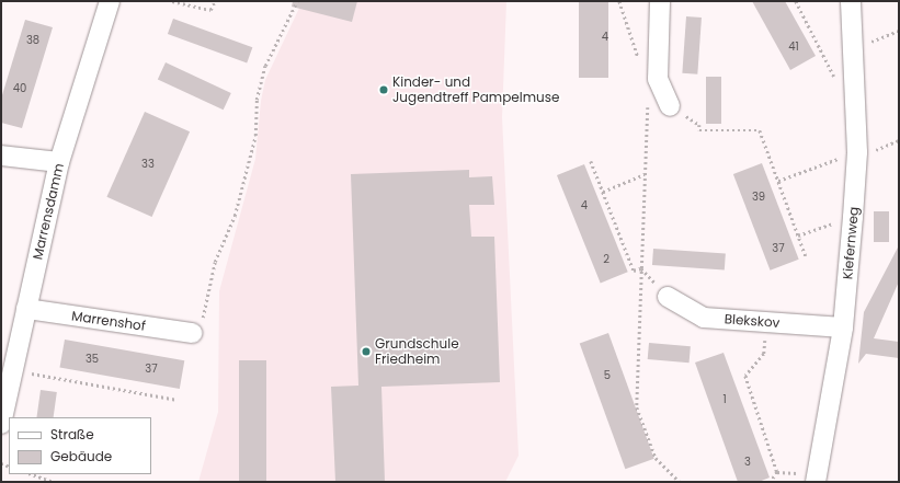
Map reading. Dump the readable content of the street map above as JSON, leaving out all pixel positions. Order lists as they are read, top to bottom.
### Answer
{
  "streets": {
    "street": [
      "Marrensdamm",
      "Kiefernweg",
      "Marrenshof",
      "Blekskov"
    ]
  },
  "crossings": [
    ["Marrensdamm", "Marrenshof"],
    ["Kiefernweg", "Blekskov"]
  ],
  "places": ["Kinder- und Jugendtreff Pampelmuse", "Grundschule Friedheim"],
  "house_numbers": [
    "4",
    "38",
    "41",
    "40",
    "33",
    "39",
    "4",
    "37",
    "2",
    "35",
    "37",
    "5",
    "1",
    "3"
  ],
  "legend": ["Straße", "Gebäude"]
}
